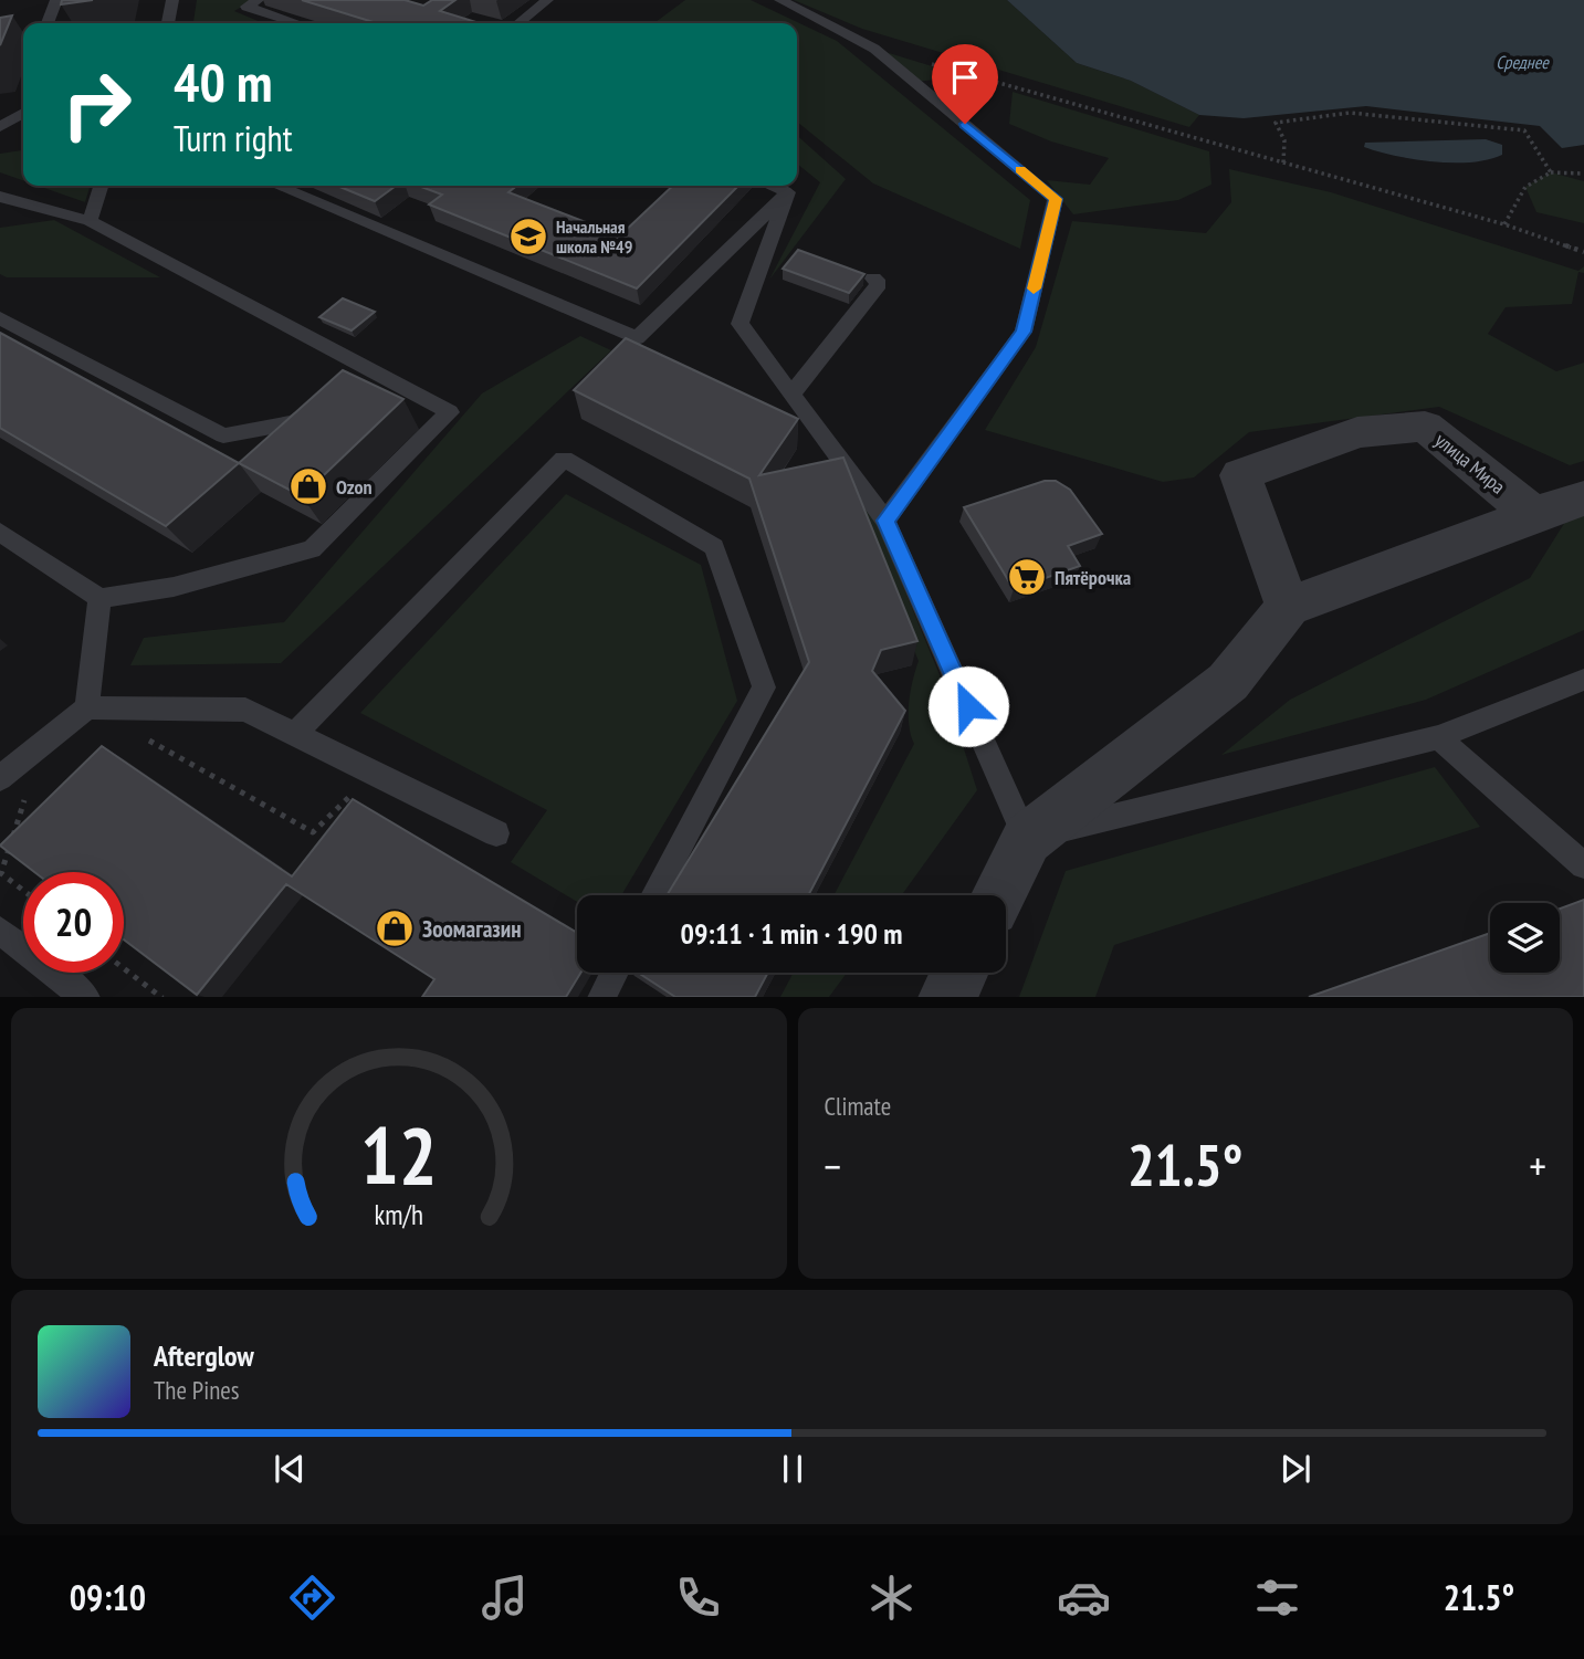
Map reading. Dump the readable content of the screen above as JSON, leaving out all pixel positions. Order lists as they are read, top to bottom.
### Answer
{
  "streets": {
    "street": ["улица Мира"]
  },
  "water": ["Среднее"],
  "places": {
    "school or university": ["Начальная школа №49"],
    "shop": ["Ozon", "Зоомагазин"],
    "supermarket": ["Пятёрочка"]
  },
  "page": {
    "turn": ["40 m", "Turn right"],
    "limit": "20",
    "trip": "09:11 · 1 min · 190 m",
    "tile": "Climate",
    "heat": ["−", "21.5°", "+"],
    "song": ["Afterglow", "The Pines"],
    "tabs": ["09:10", "21.5°"],
    "gauge": ["12", "km/h"]
  }
}
